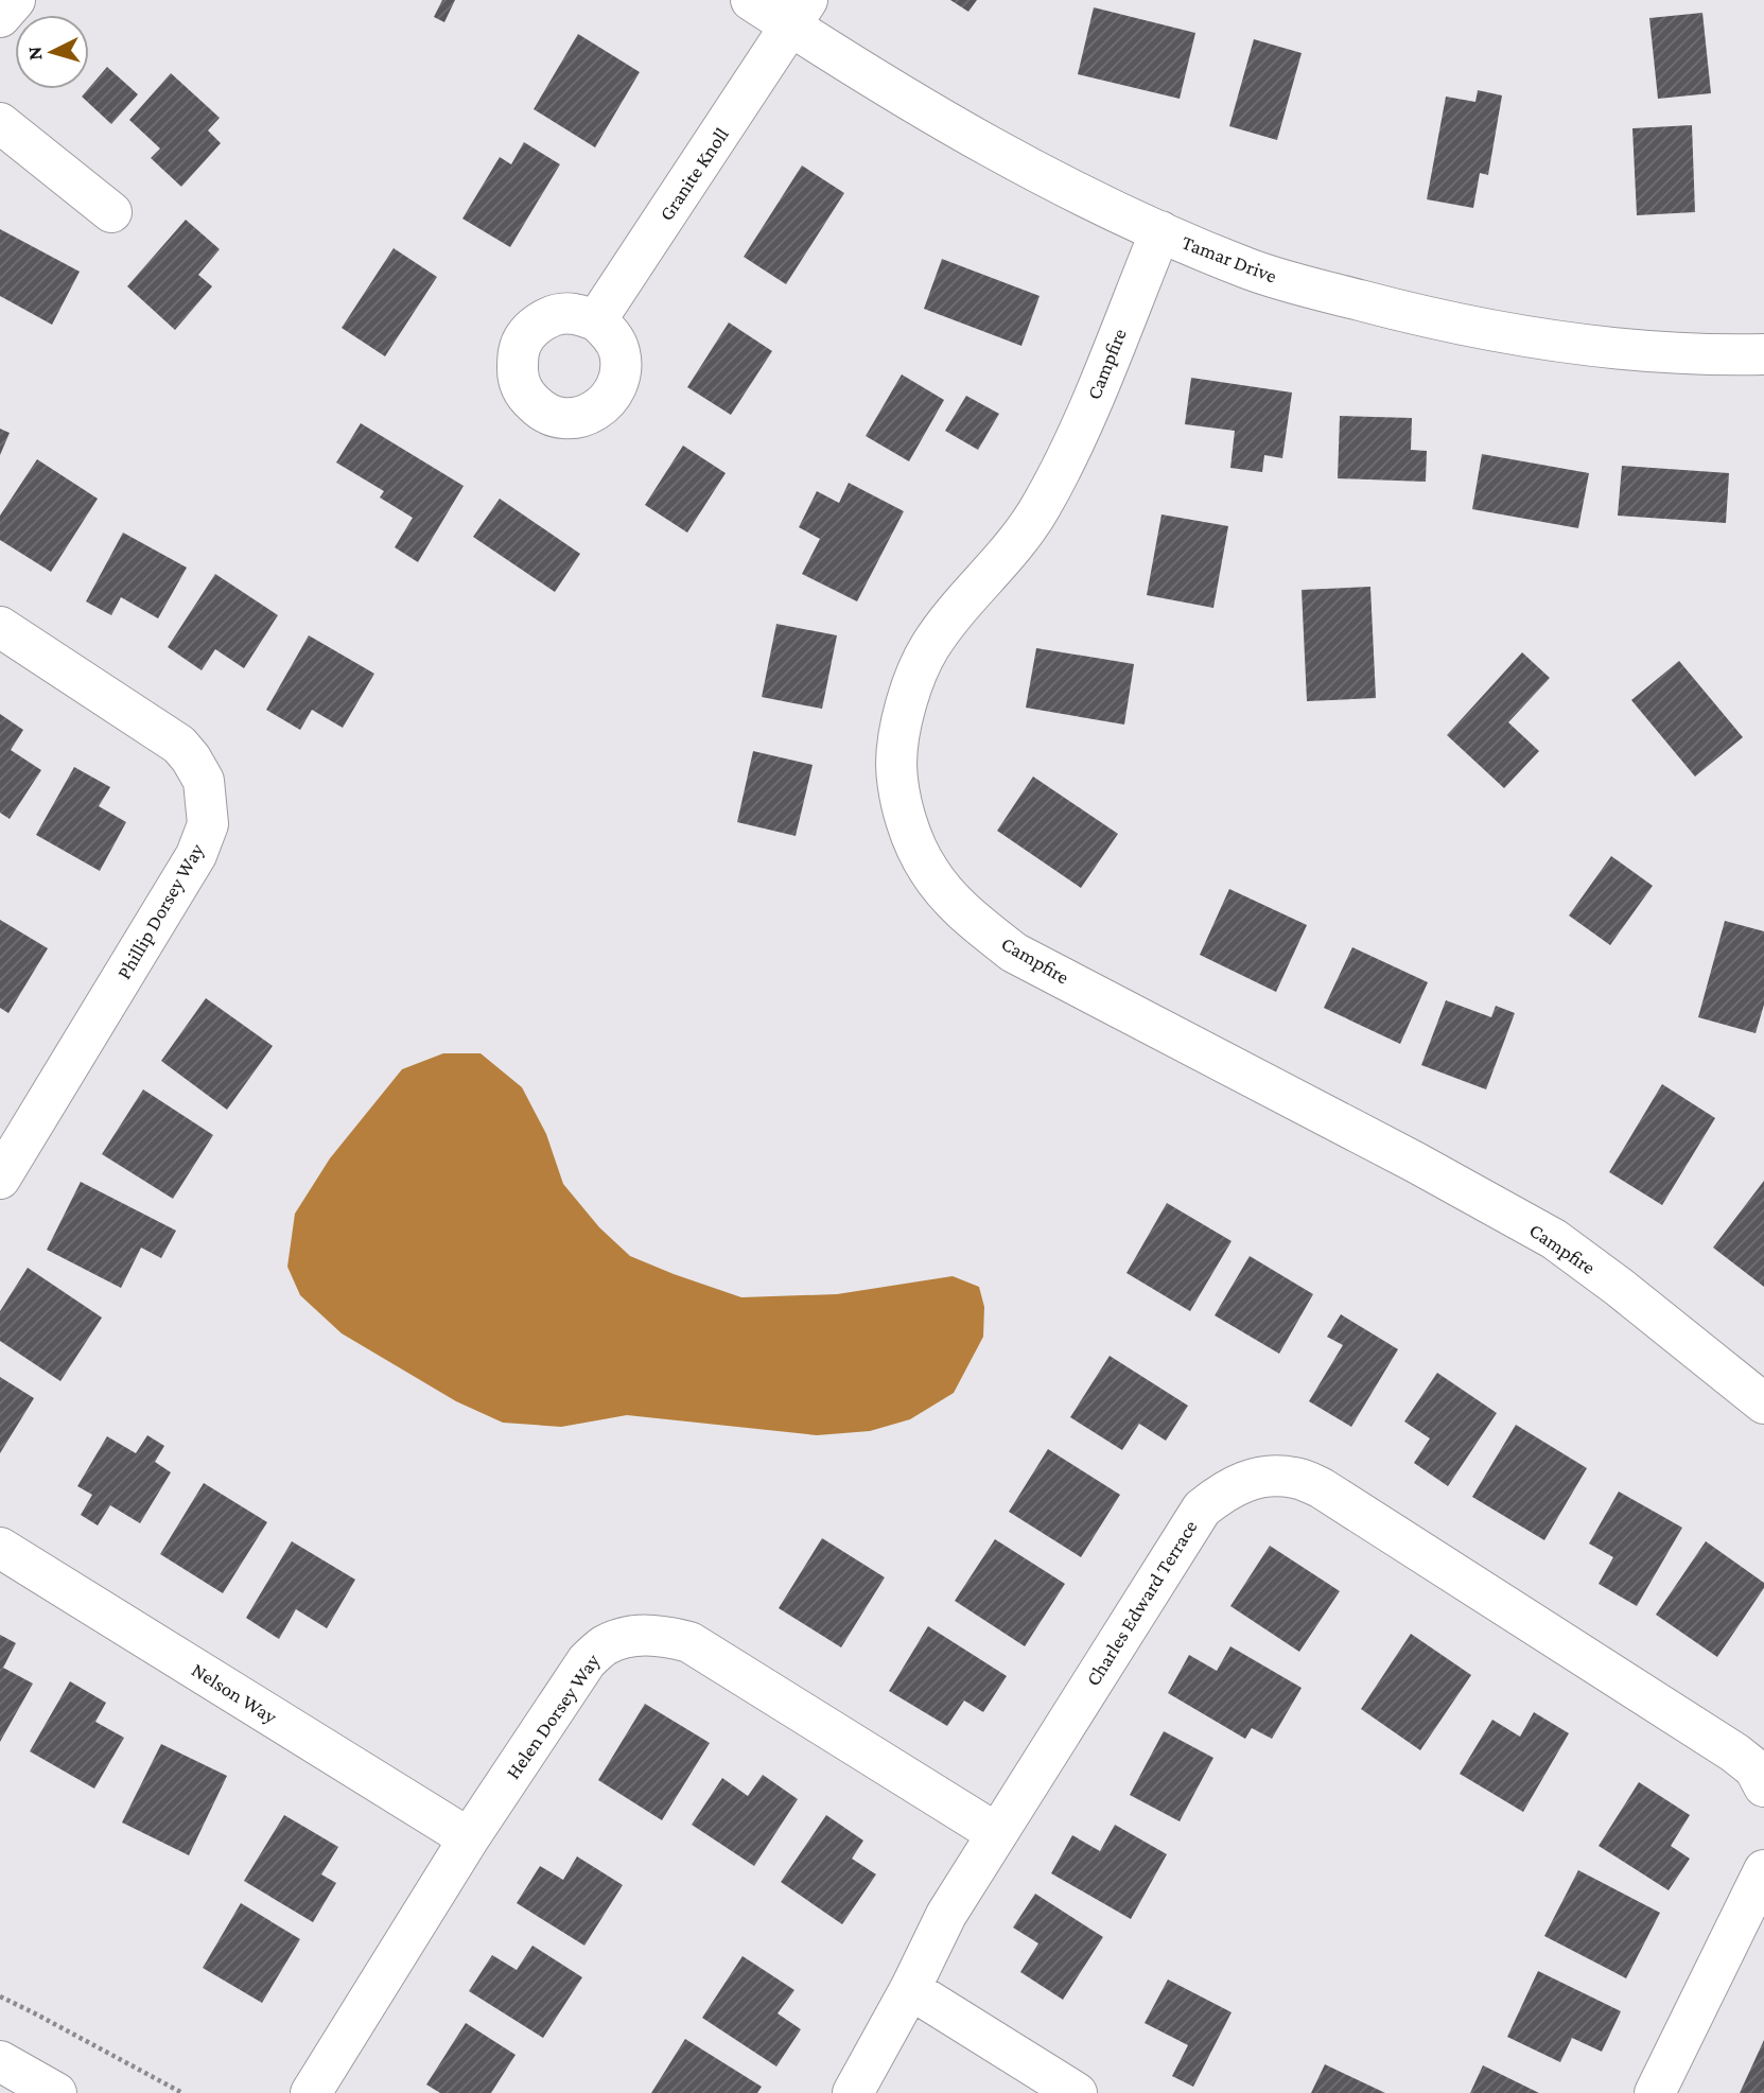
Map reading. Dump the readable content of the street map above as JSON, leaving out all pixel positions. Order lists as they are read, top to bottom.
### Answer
{
  "streets": {
    "street": [
      "Granite Knoll",
      "Tamar Drive",
      "Campfire",
      "Phillip Dorsey Way",
      "Charles Edward Terrace",
      "Nelson Way",
      "Helen Dorsey Way"
    ]
  },
  "crossings": [
    ["Granite Knoll", "Tamar Drive"],
    ["Tamar Drive", "Campfire"],
    ["Charles Edward Terrace", "Helen Dorsey Way"],
    ["Nelson Way", "Helen Dorsey Way"]
  ],
  "north": "left"
}
